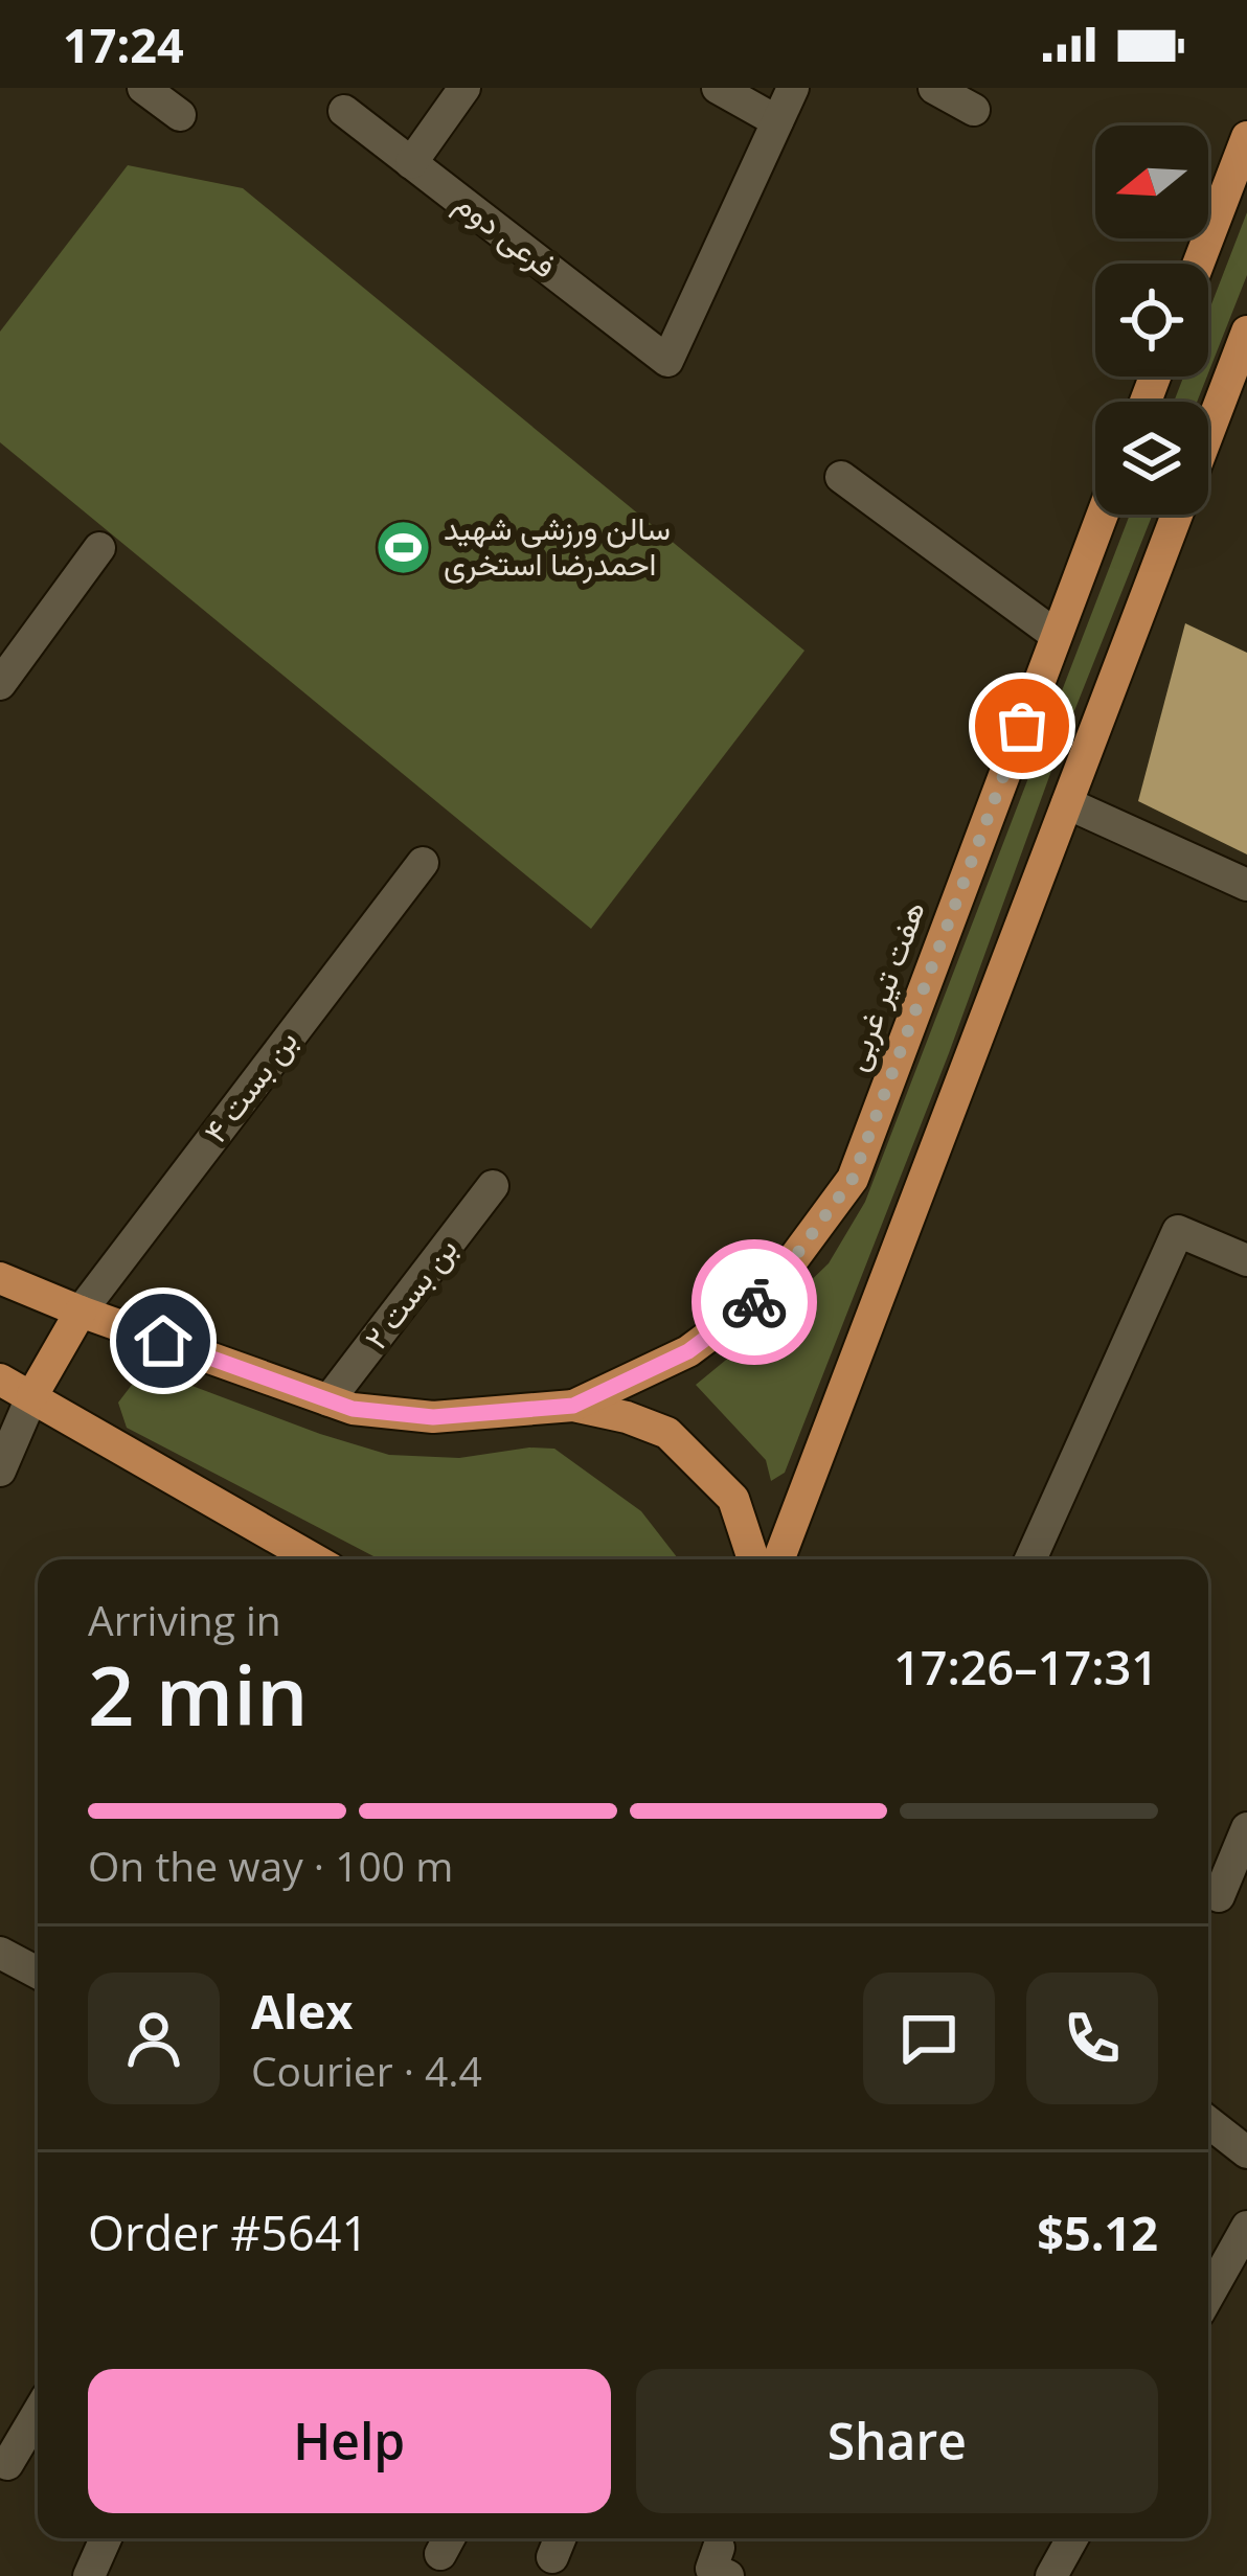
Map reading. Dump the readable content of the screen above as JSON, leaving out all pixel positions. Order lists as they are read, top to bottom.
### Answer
{
  "streets": {
    "main road": ["هفت تیر غربی"],
    "street": ["فرعی دوم", "بن بست ۴", "بن بست ۲"]
  },
  "places": {
    "sports": ["سالن ورزشی شهید احمدرضا استخری"]
  },
  "north": "left",
  "page": {
    "status": "17:24",
    "heading": ["2 min", "Arriving in", "17:26–17:31"],
    "panel": [
      "Alex",
      "Courier · 4.4",
      "Order #5641",
      "$5.12"
    ],
    "bar": "On the way · 100 m",
    "buttons": ["Help", "Share"]
  }
}
